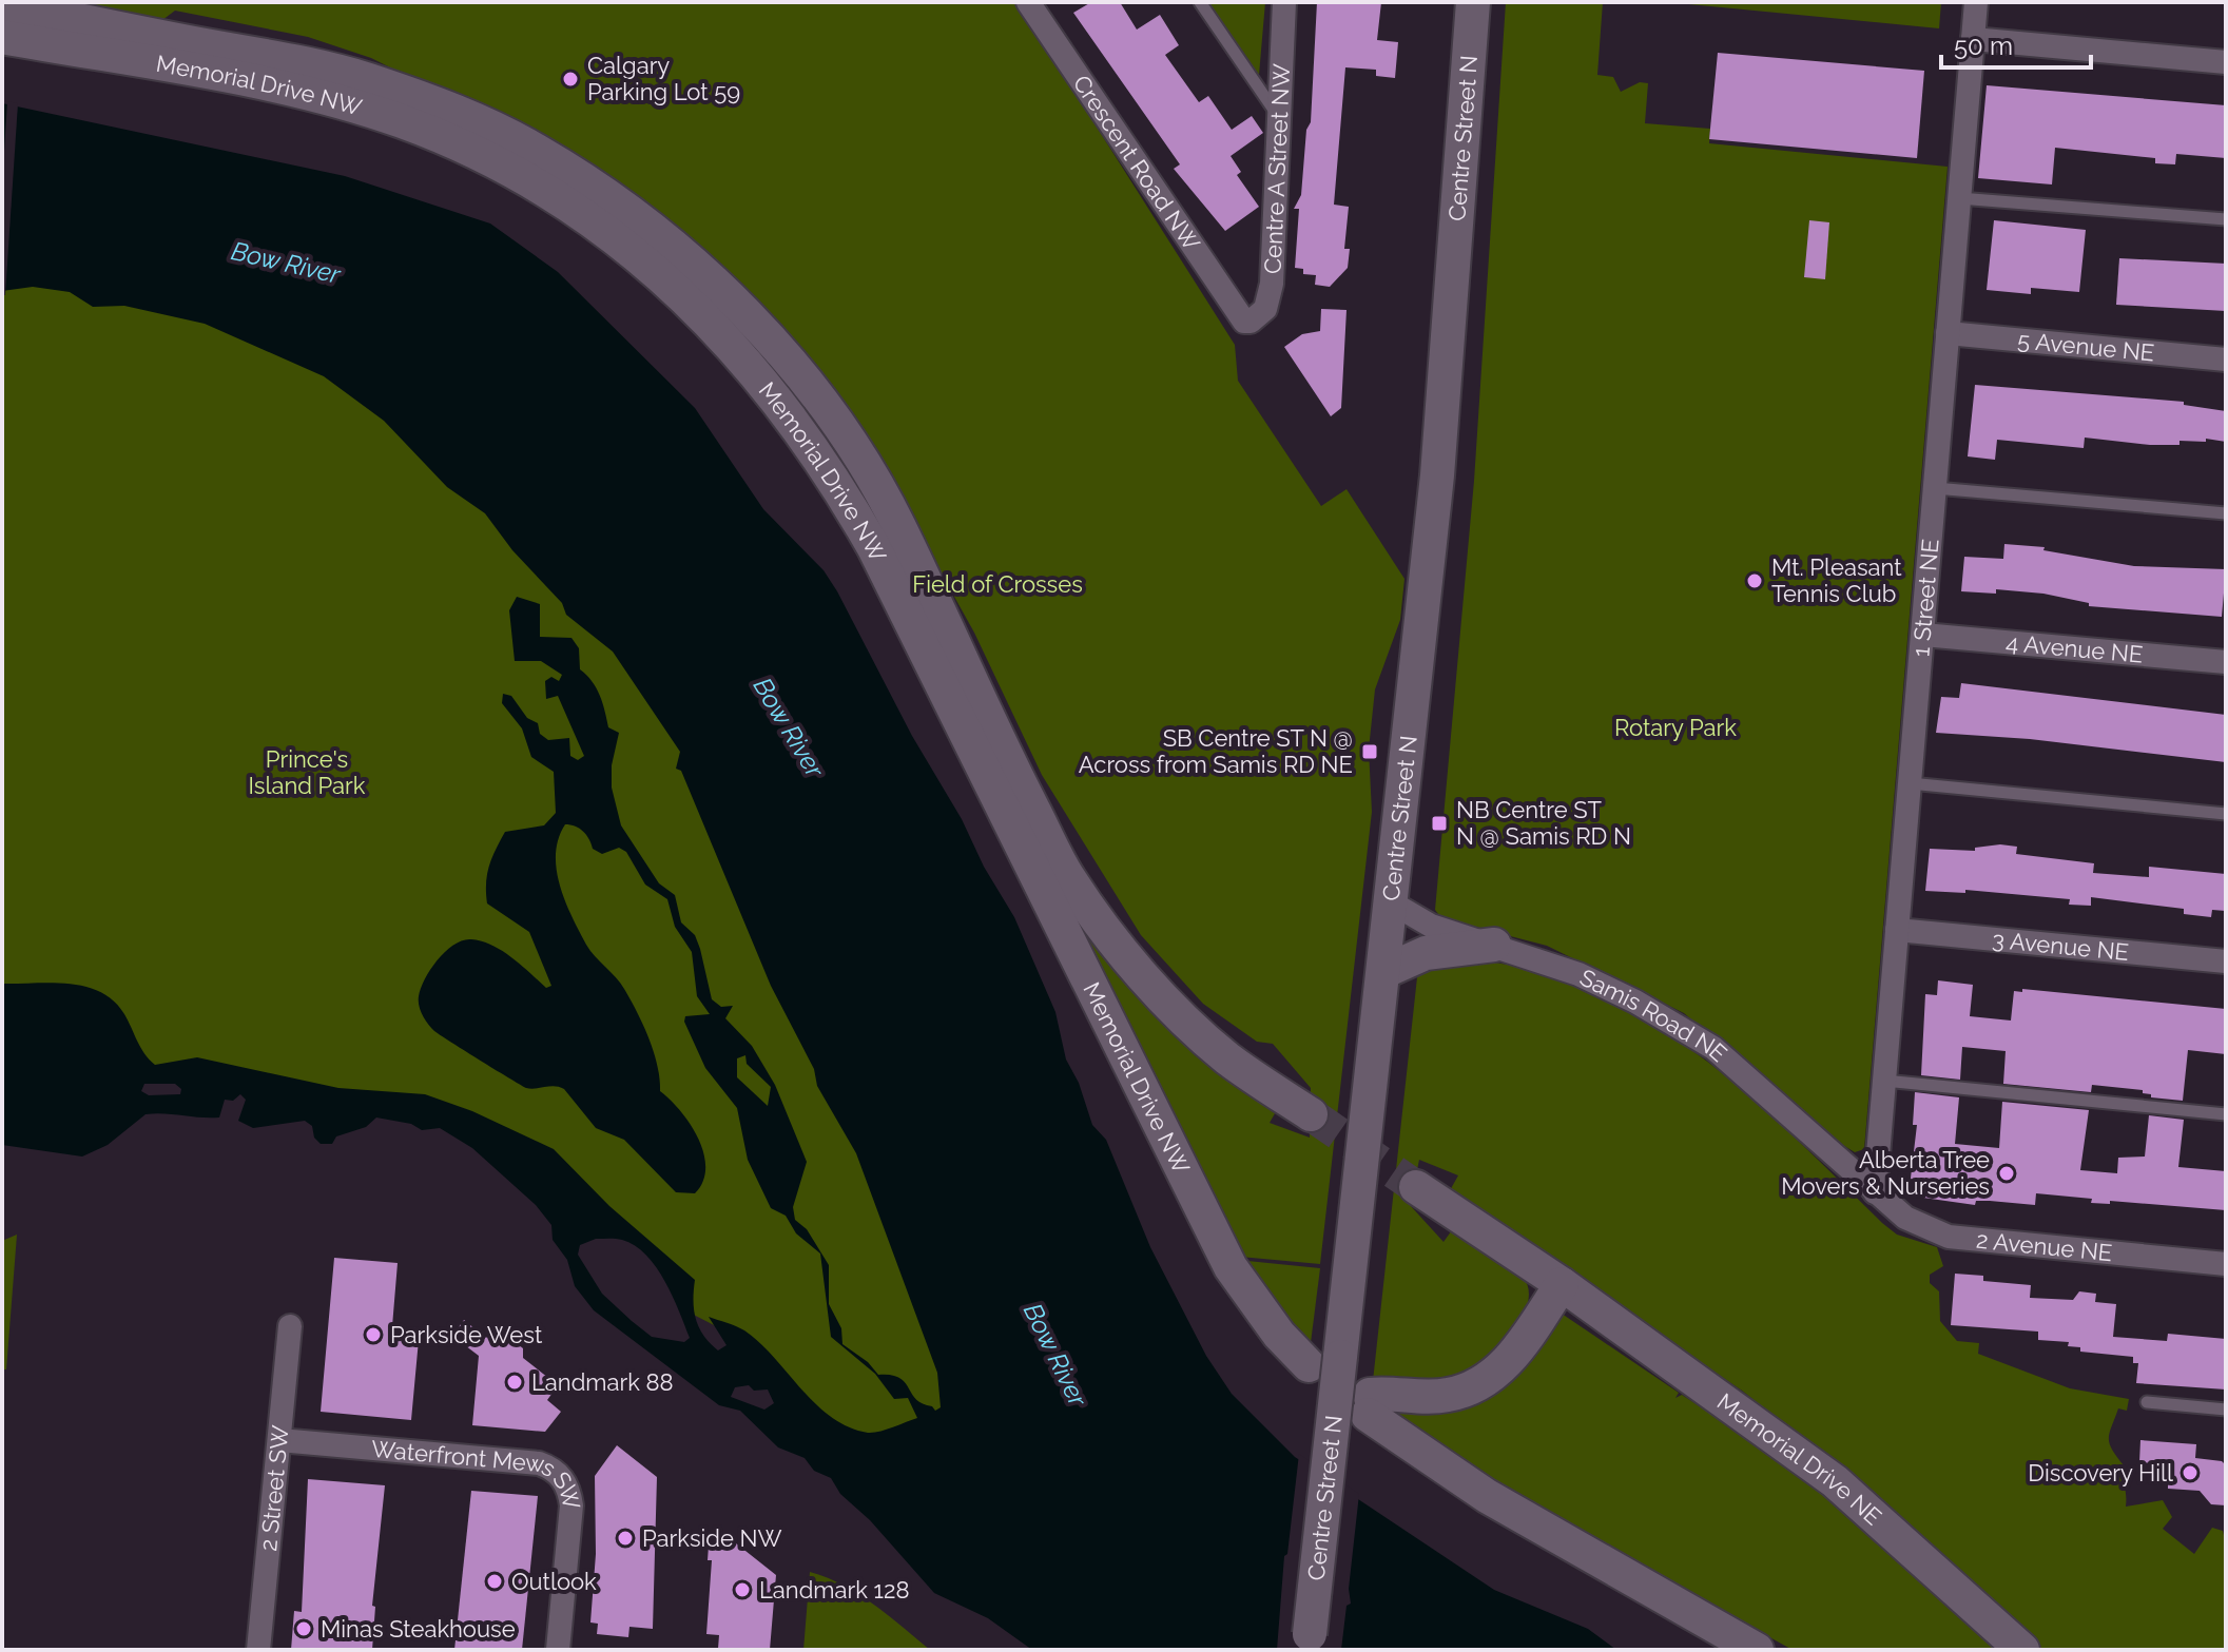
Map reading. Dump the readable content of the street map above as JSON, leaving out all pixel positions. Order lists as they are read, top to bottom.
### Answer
{
  "streets": {
    "main road": ["Memorial Drive NW", "Centre Street N", "Memorial Drive NE"],
    "street": [
      "Crescent Road NW",
      "Centre A Street NW",
      "5 Avenue NE",
      "1 Street NE",
      "4 Avenue NE",
      "3 Avenue NE",
      "Samis Road NE",
      "2 Avenue NE",
      "Waterfront Mews SW",
      "2 Street SW"
    ]
  },
  "crossings": [
    ["Memorial Drive NW", "Centre Street N"],
    ["Centre Street N", "Samis Road NE"],
    ["Crescent Road NW", "Centre A Street NW"],
    ["5 Avenue NE", "1 Street NE"],
    ["1 Street NE", "4 Avenue NE"],
    ["1 Street NE", "3 Avenue NE"],
    ["1 Street NE", "Samis Road NE"],
    ["1 Street NE", "2 Avenue NE"],
    ["Samis Road NE", "2 Avenue NE"],
    ["Waterfront Mews SW", "2 Street SW"]
  ],
  "water": ["Bow River"],
  "parks": ["Field of Crosses", "Rotary Park", "Prince's Island Park"],
  "places": {
    "other": [
      "Calgary Parking Lot 59",
      "Mt. Pleasant Tennis Club",
      "Alberta Tree Movers & Nurseries",
      "Parkside West",
      "Landmark 88",
      "Discovery Hill",
      "Parkside NW",
      "Outlook",
      "Landmark 128",
      "Minas Steakhouse"
    ],
    "transit": ["SB Centre ST N @ Across from Samis RD NE", "NB Centre ST N @ Samis RD N"]
  },
  "scale_bar": "50 m"
}
